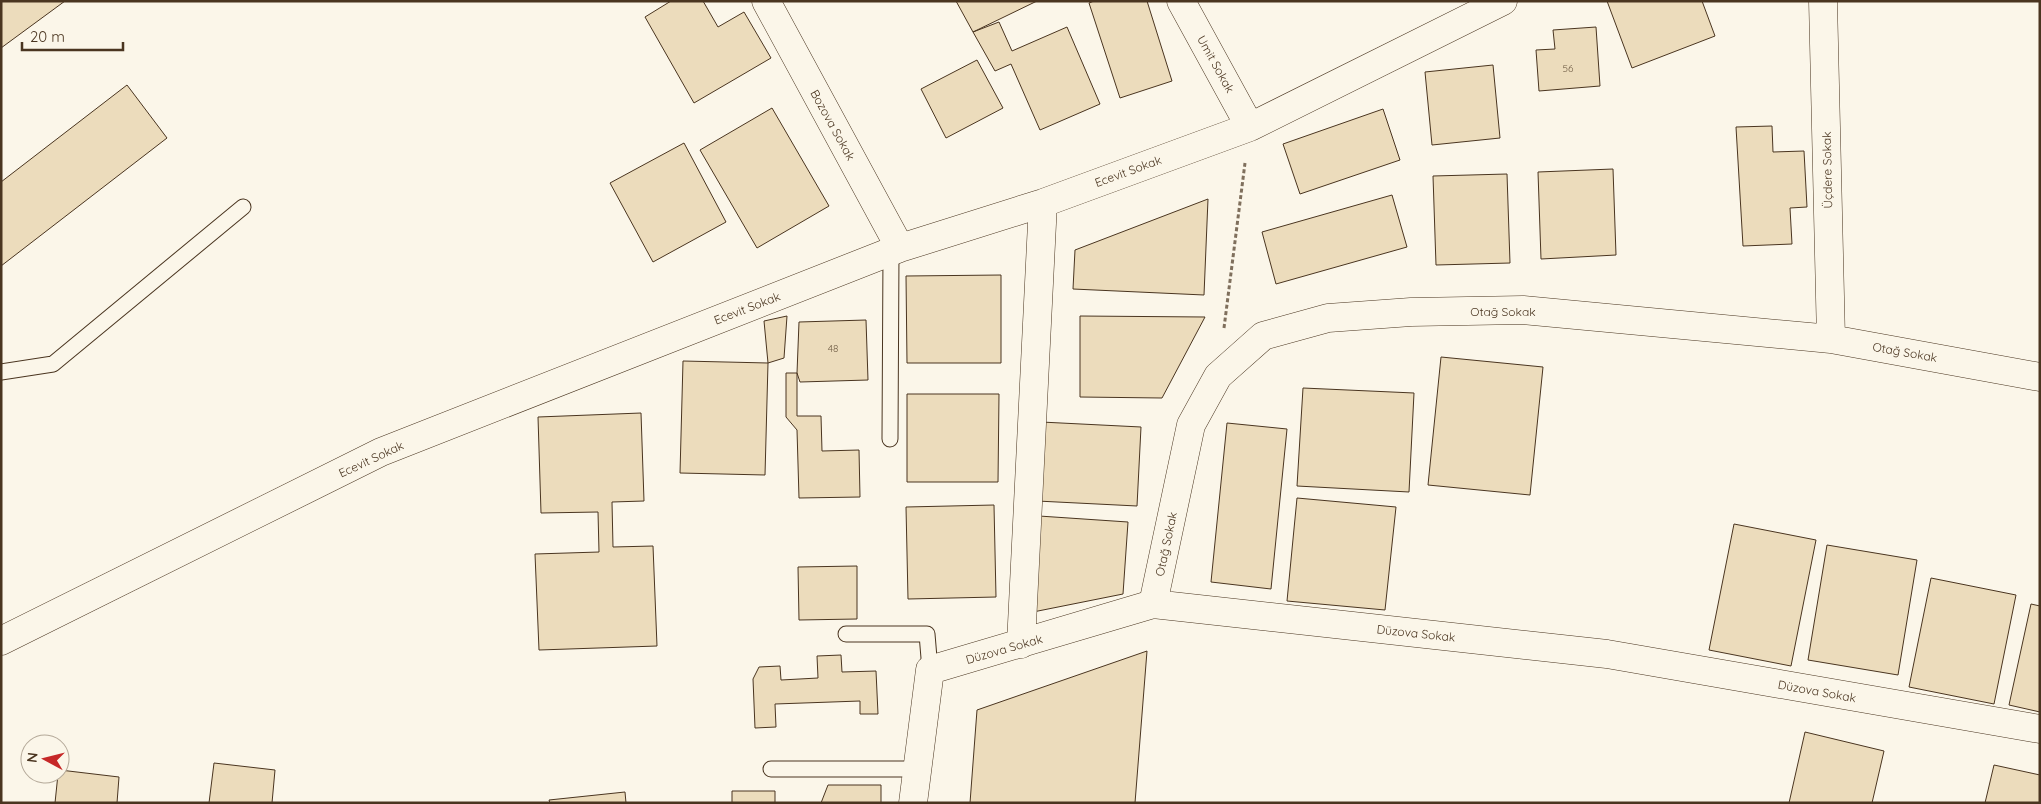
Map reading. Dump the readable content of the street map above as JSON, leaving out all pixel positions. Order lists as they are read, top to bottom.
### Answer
{
  "streets": {
    "street": [
      "Umit Sokak",
      "Bozova Sokak",
      "Üçdere Sokak",
      "Ecevit Sokak",
      "Otağ Sokak",
      "Düzova Sokak"
    ]
  },
  "crossings": [
    ["Umit Sokak", "Ecevit Sokak"],
    ["Bozova Sokak", "Ecevit Sokak"],
    ["Üçdere Sokak", "Otağ Sokak"],
    ["Otağ Sokak", "Düzova Sokak"]
  ],
  "house_numbers": ["56", "48"],
  "scale_bar": "20 m",
  "north": "left"
}
